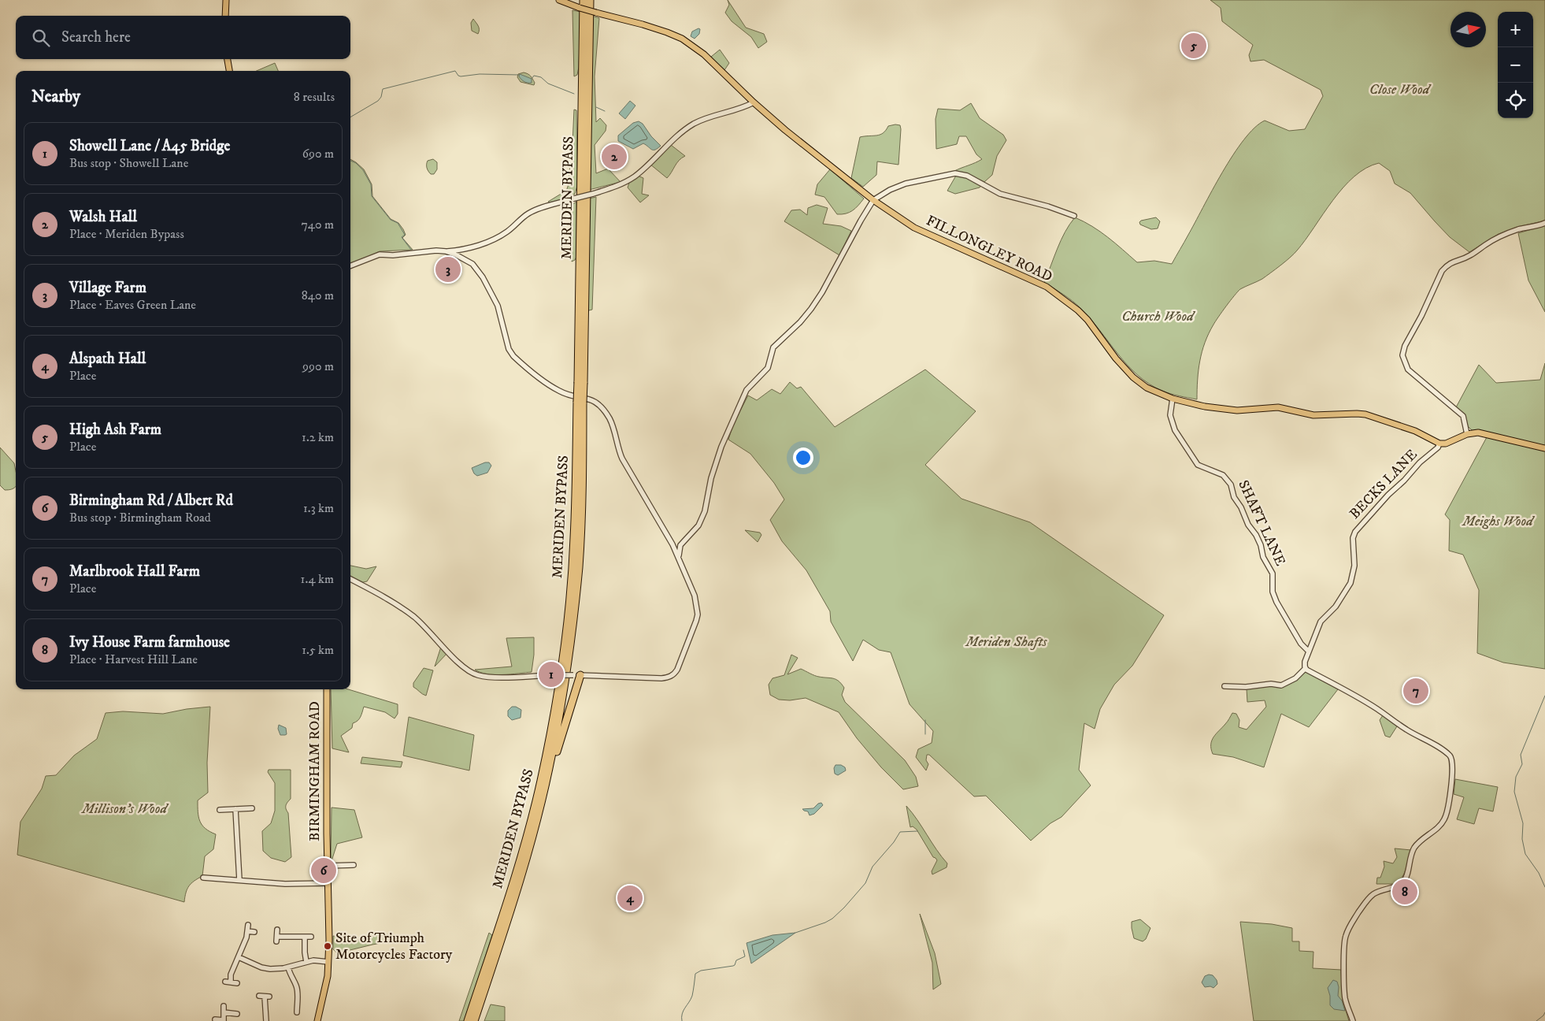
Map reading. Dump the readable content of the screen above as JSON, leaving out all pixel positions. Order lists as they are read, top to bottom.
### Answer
{
  "streets": {
    "highway": ["MERIDEN BYPASS"],
    "main road": ["FILLONGLEY ROAD", "BIRMINGHAM ROAD"],
    "street": ["BECKS LANE", "SHAFT LANE"]
  },
  "crossings": [
    ["FILLONGLEY ROAD", "BECKS LANE"],
    ["FILLONGLEY ROAD", "SHAFT LANE"],
    ["BECKS LANE", "SHAFT LANE"]
  ],
  "parks": [
    "Close Wood",
    "Church Wood",
    "Meighs Wood",
    "Meriden Shafts",
    "Millison's Wood"
  ],
  "places": ["Site of Triumph Motorcycles Factory"],
  "north": "right",
  "page": {
    "map_buttons": ["+", "−"],
    "search": "Search here",
    "pins": [
      "5",
      "2",
      "3",
      "1",
      "7",
      "6",
      "8",
      "4"
    ],
    "heading": ["Nearby", "8 results"],
    "list": [
      {
        "mark": "1",
        "name": "Showell Lane / A45 Bridge",
        "note": "Bus stop · Showell Lane",
        "value": "690 m"
      },
      {
        "mark": "2",
        "name": "Walsh Hall",
        "note": "Place · Meriden Bypass",
        "value": "740 m"
      },
      {
        "mark": "3",
        "name": "Village Farm",
        "note": "Place · Eaves Green Lane",
        "value": "840 m"
      },
      {
        "mark": "4",
        "name": "Alspath Hall",
        "note": "Place",
        "value": "990 m"
      },
      {
        "mark": "5",
        "name": "High Ash Farm",
        "note": "Place",
        "value": "1.2 km"
      },
      {
        "mark": "6",
        "name": "Birmingham Rd / Albert Rd",
        "note": "Bus stop · Birmingham Road",
        "value": "1.3 km"
      },
      {
        "mark": "7",
        "name": "Marlbrook Hall Farm",
        "note": "Place",
        "value": "1.4 km"
      },
      {
        "mark": "8",
        "name": "Ivy House Farm farmhouse",
        "note": "Place · Harvest Hill Lane",
        "value": "1.5 km"
      }
    ]
  }
}
